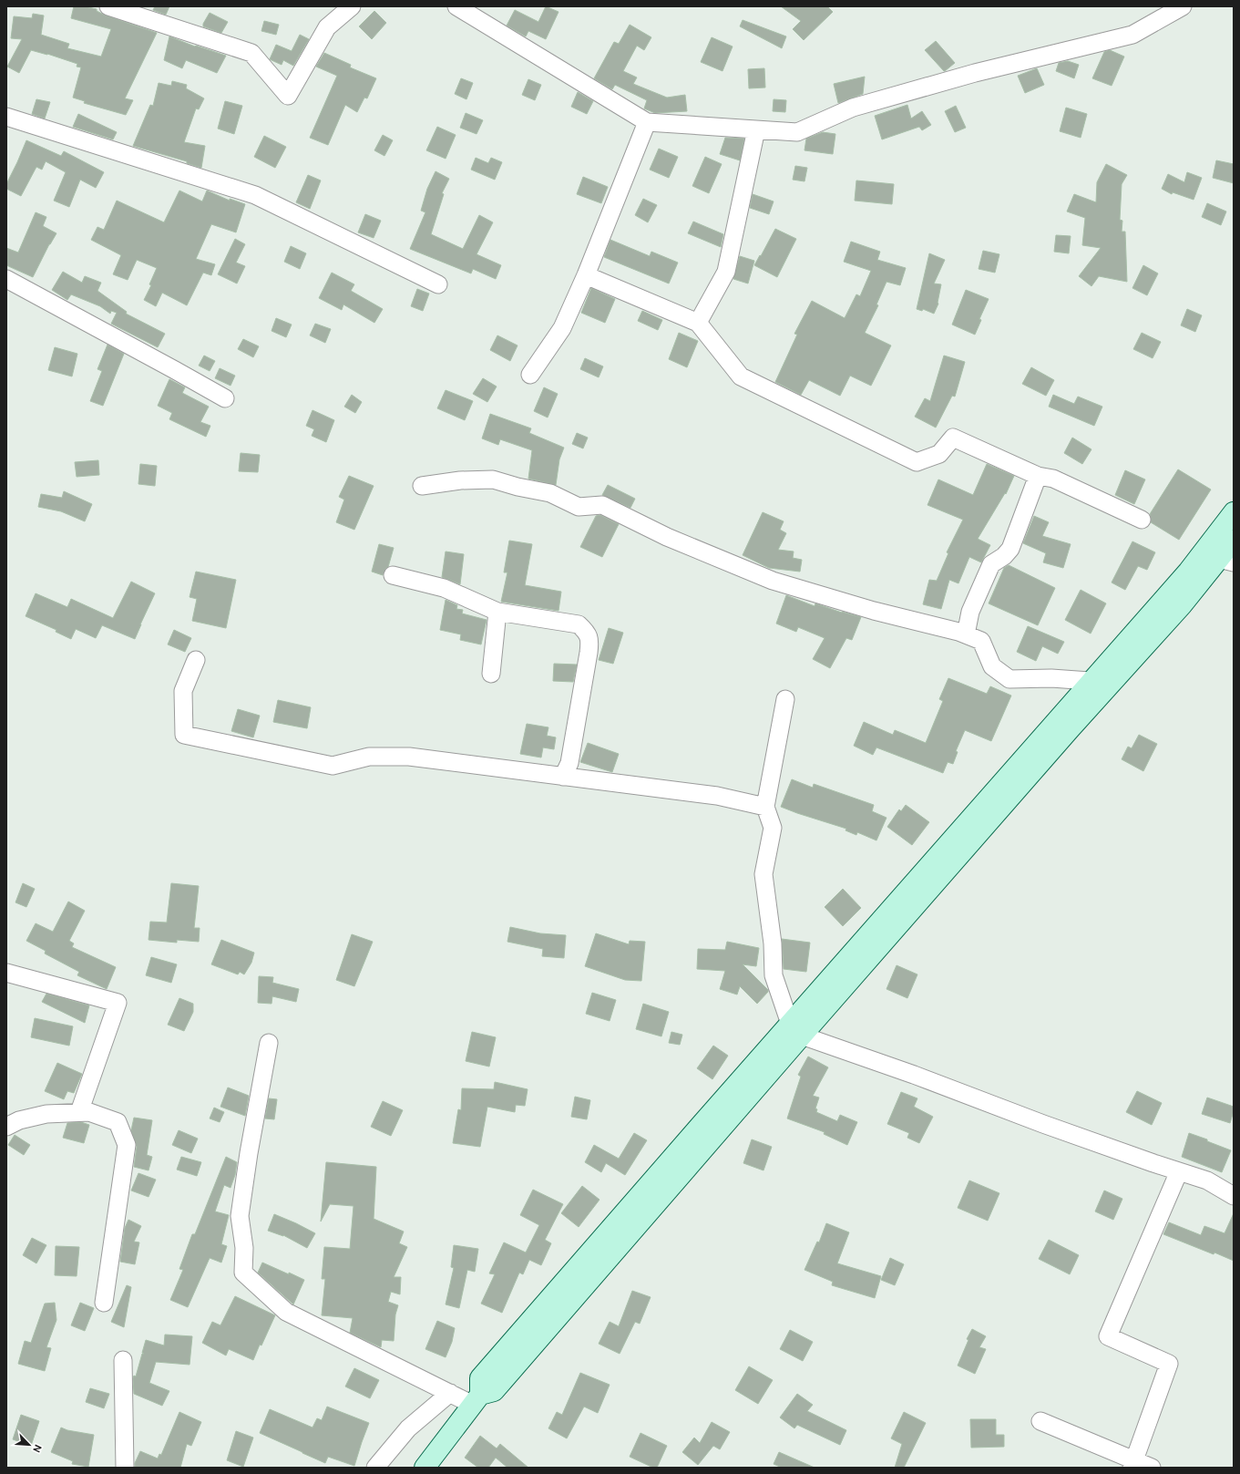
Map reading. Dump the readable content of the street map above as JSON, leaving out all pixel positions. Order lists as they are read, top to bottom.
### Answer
{
  "north": "bottom right"
}
